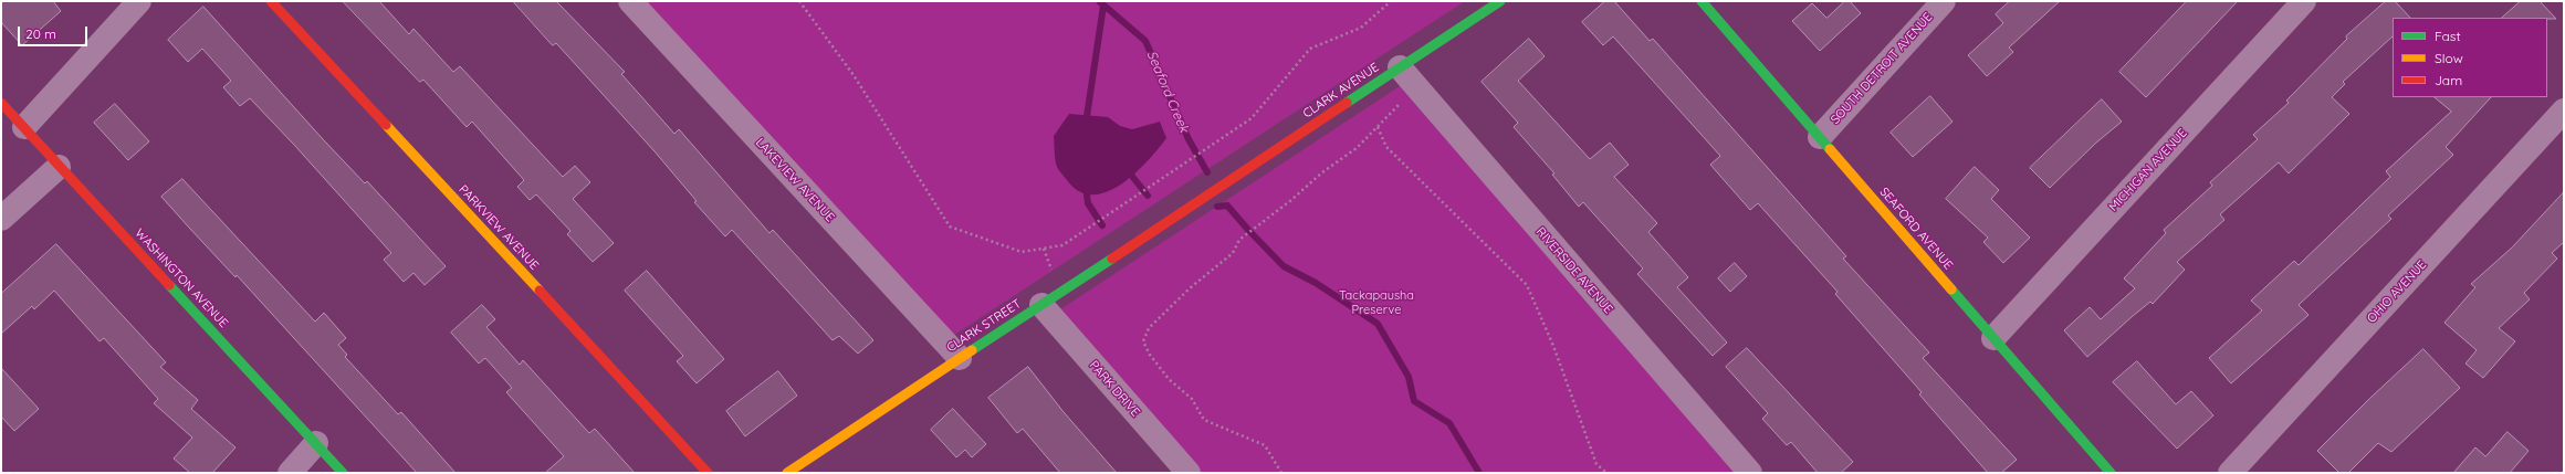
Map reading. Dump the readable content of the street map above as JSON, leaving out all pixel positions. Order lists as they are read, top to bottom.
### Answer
{
  "streets": {
    "street": [
      "SOUTH DETROIT AVENUE",
      "CLARK AVENUE",
      "MICHIGAN AVENUE",
      "LAKEVIEW AVENUE",
      "PARKVIEW AVENUE",
      "SEAFORD AVENUE",
      "RIVERSIDE AVENUE",
      "WASHINGTON AVENUE",
      "OHIO AVENUE",
      "CLARK STREET",
      "PARK DRIVE"
    ]
  },
  "crossings": [
    ["SOUTH DETROIT AVENUE", "SEAFORD AVENUE"],
    ["CLARK AVENUE", "RIVERSIDE AVENUE"],
    ["CLARK AVENUE", "CLARK STREET"],
    ["MICHIGAN AVENUE", "SEAFORD AVENUE"],
    ["LAKEVIEW AVENUE", "CLARK STREET"],
    ["CLARK STREET", "PARK DRIVE"]
  ],
  "water": ["Seaford Creek"],
  "parks": ["Tackapausha Preserve"],
  "legend": ["Fast", "Slow", "Jam"],
  "scale_bar": "20 m"
}
